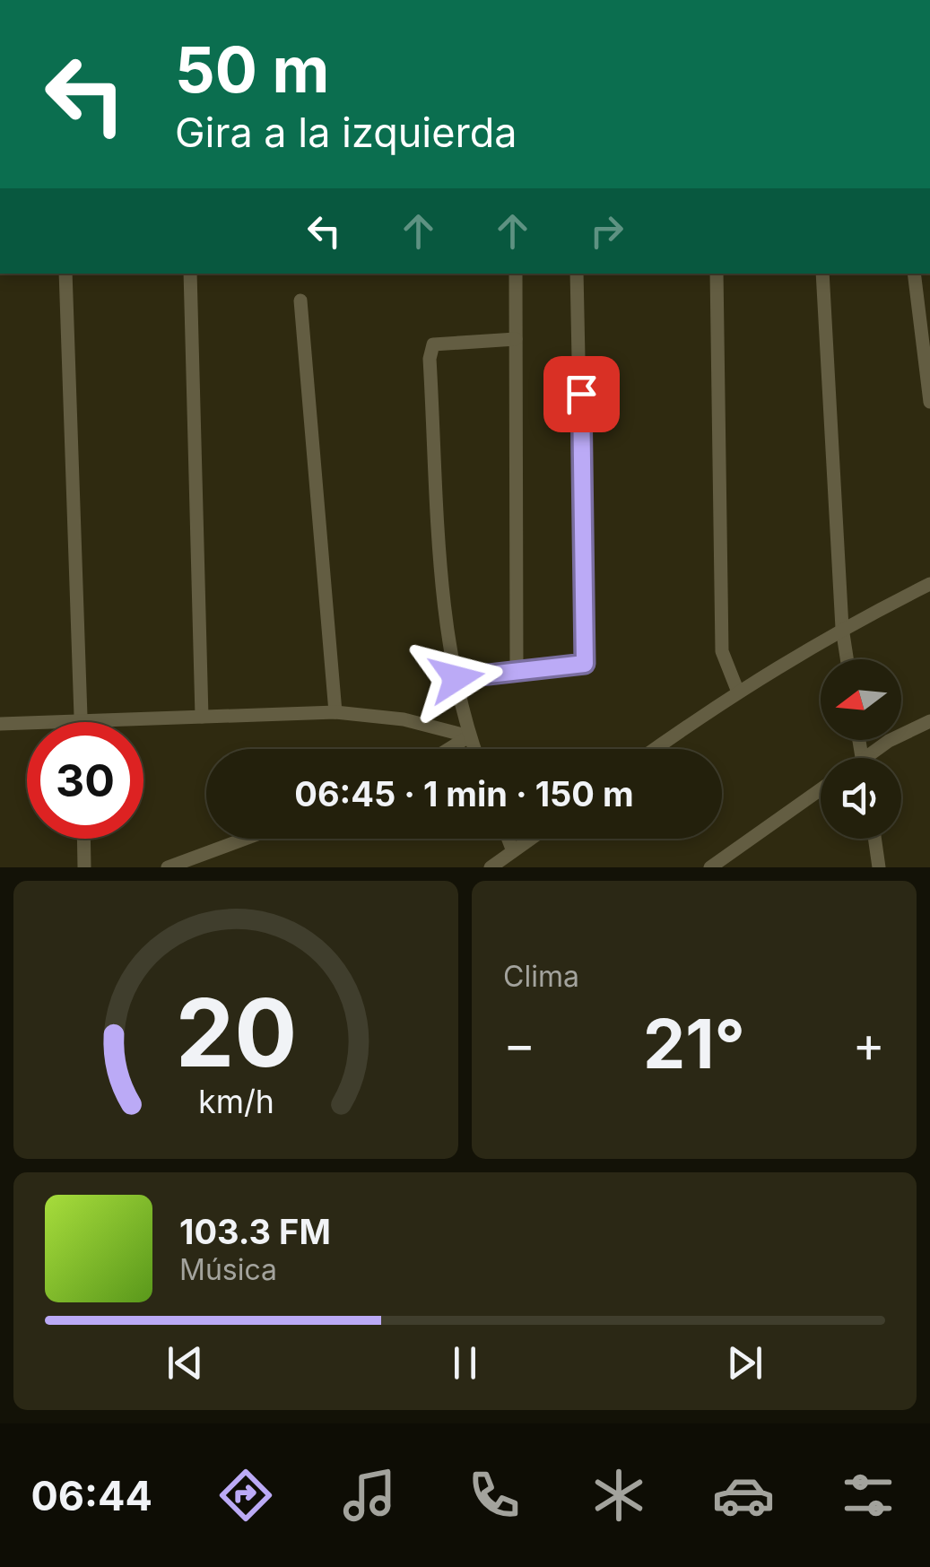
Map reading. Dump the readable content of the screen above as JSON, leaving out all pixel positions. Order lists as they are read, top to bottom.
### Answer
{
  "north": "left",
  "page": {
    "turn": ["50 m", "Gira a la izquierda"],
    "limit": "30",
    "trip": "06:45 · 1 min · 150 m",
    "tile": "Clima",
    "heat": ["−", "21°", "+"],
    "song": ["103.3 FM", "Música"],
    "tabs": "06:44",
    "gauge": ["20", "km/h"]
  }
}
